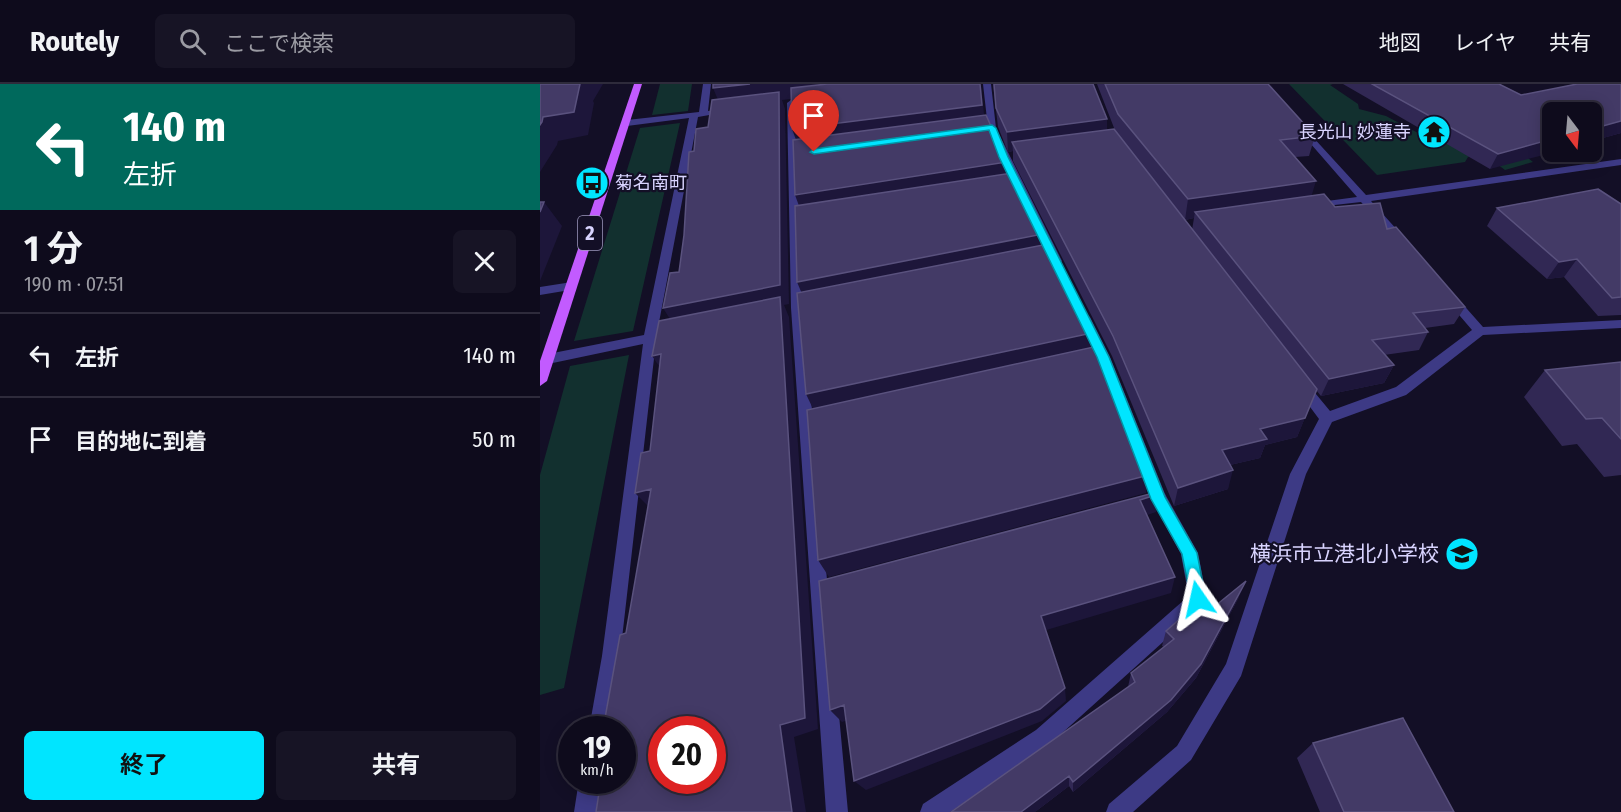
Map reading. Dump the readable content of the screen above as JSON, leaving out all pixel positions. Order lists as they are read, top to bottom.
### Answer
{
  "streets": {
    "main road": ["2"]
  },
  "places": {
    "temple": ["長光山 妙蓮寺"],
    "bus stop": ["菊名南町"],
    "school or university": ["横浜市立港北小学校"]
  },
  "north": "bottom",
  "page": {
    "header": "Routely",
    "search": "ここで検索",
    "nav": ["地図", "レイヤ", "共有"],
    "turn": ["140 m", "左折"],
    "heading": ["1 分", "190 m · 07:51"],
    "list": [
      {
        "name": "左折",
        "value": "140 m"
      },
      {
        "name": "目的地に到着",
        "value": "50 m"
      }
    ],
    "speed": "19 km/h",
    "limit": "20",
    "buttons": ["終了", "共有"]
  }
}
